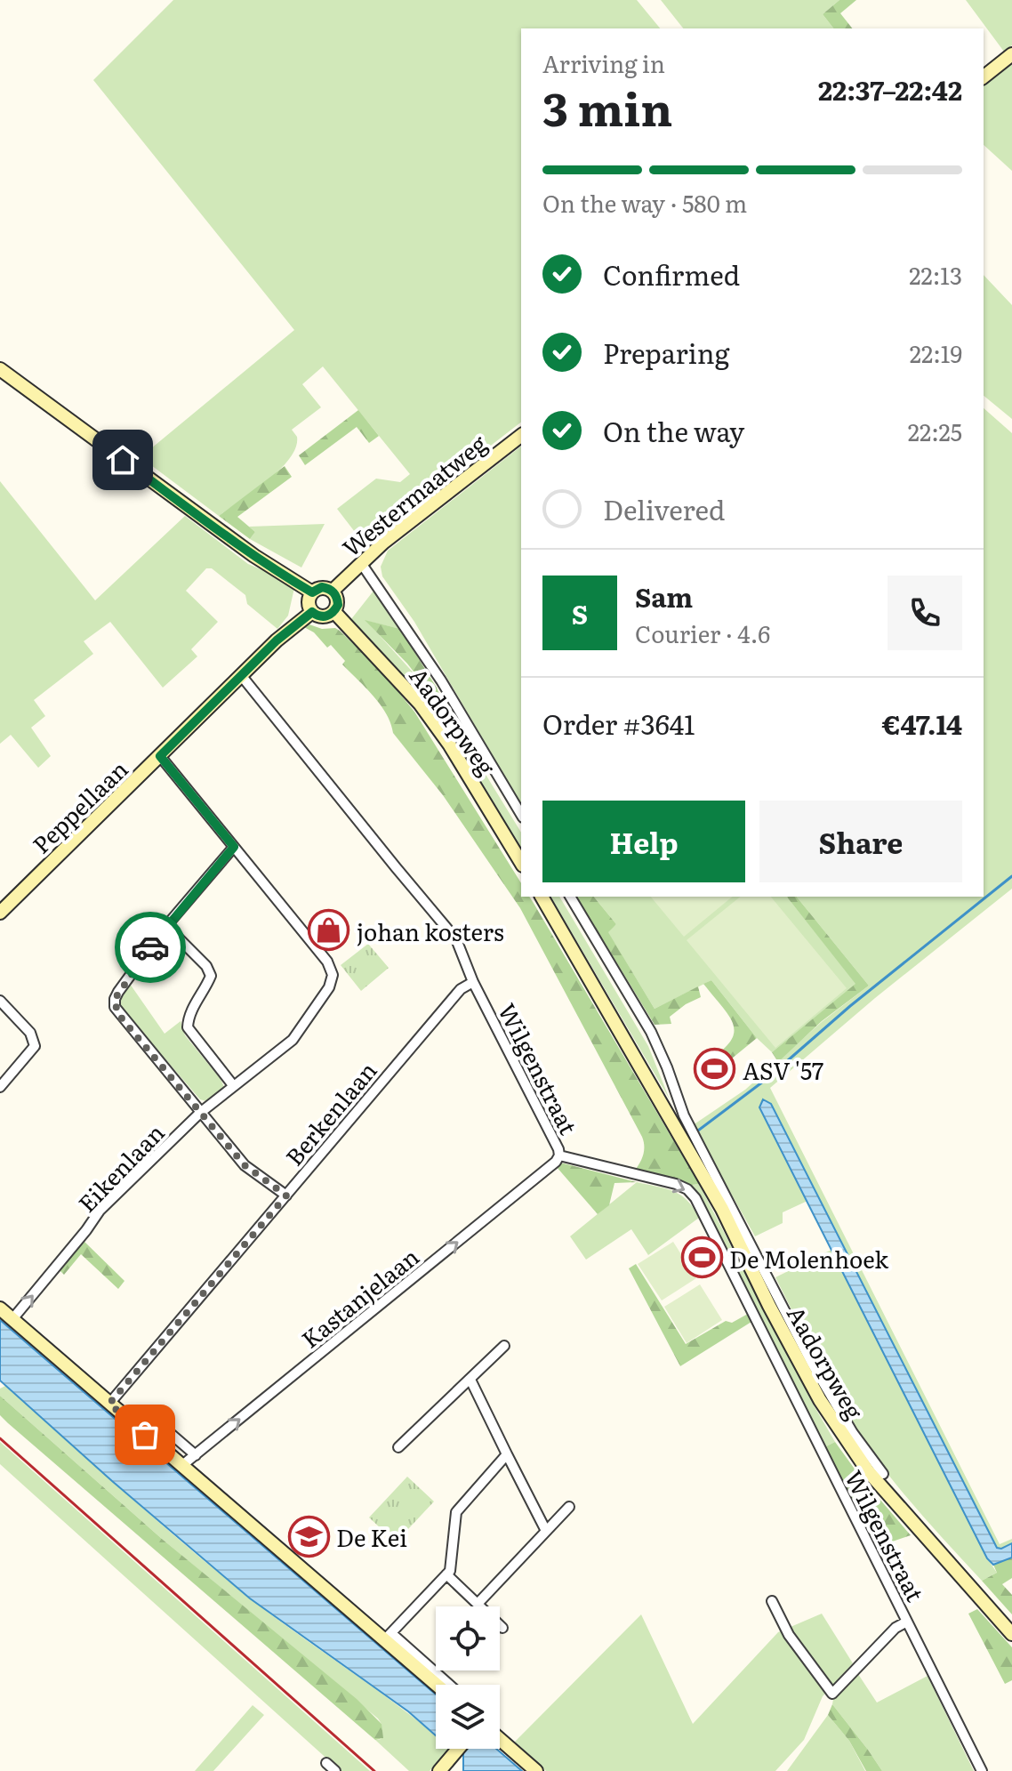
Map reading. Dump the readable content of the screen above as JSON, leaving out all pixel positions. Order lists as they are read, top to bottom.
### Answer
{
  "streets": {
    "main road": ["Westermaatweg", "Aadorpweg", "Peppellaan"],
    "street": [
      "Wilgenstraat",
      "Berkenlaan",
      "Eikenlaan",
      "Kastanjelaan"
    ]
  },
  "crossings": [
    ["Westermaatweg", "Aadorpweg"],
    ["Westermaatweg", "Peppellaan"],
    ["Aadorpweg", "Peppellaan"],
    ["Peppellaan", "Wilgenstraat"],
    ["Peppellaan", "Eikenlaan"],
    ["Wilgenstraat", "Berkenlaan"],
    ["Wilgenstraat", "Kastanjelaan"]
  ],
  "one_way": ["Eikenlaan", "Kastanjelaan"],
  "places": {
    "shop": ["johan kosters"],
    "sports": ["ASV '57", "De Molenhoek"],
    "school or university": ["De Kei"]
  },
  "page": {
    "heading": ["3 min", "Arriving in", "22:37–22:42"],
    "panel": [
      "Sam",
      "Courier · 4.6",
      "Order #3641",
      "€47.14"
    ],
    "bar": "On the way · 580 m",
    "list": [
      ["Confirmed", "22:13"],
      ["Preparing", "22:19"],
      ["On the way", "22:25"],
      "Delivered"
    ],
    "round": "S",
    "buttons": ["Help", "Share"]
  }
}
